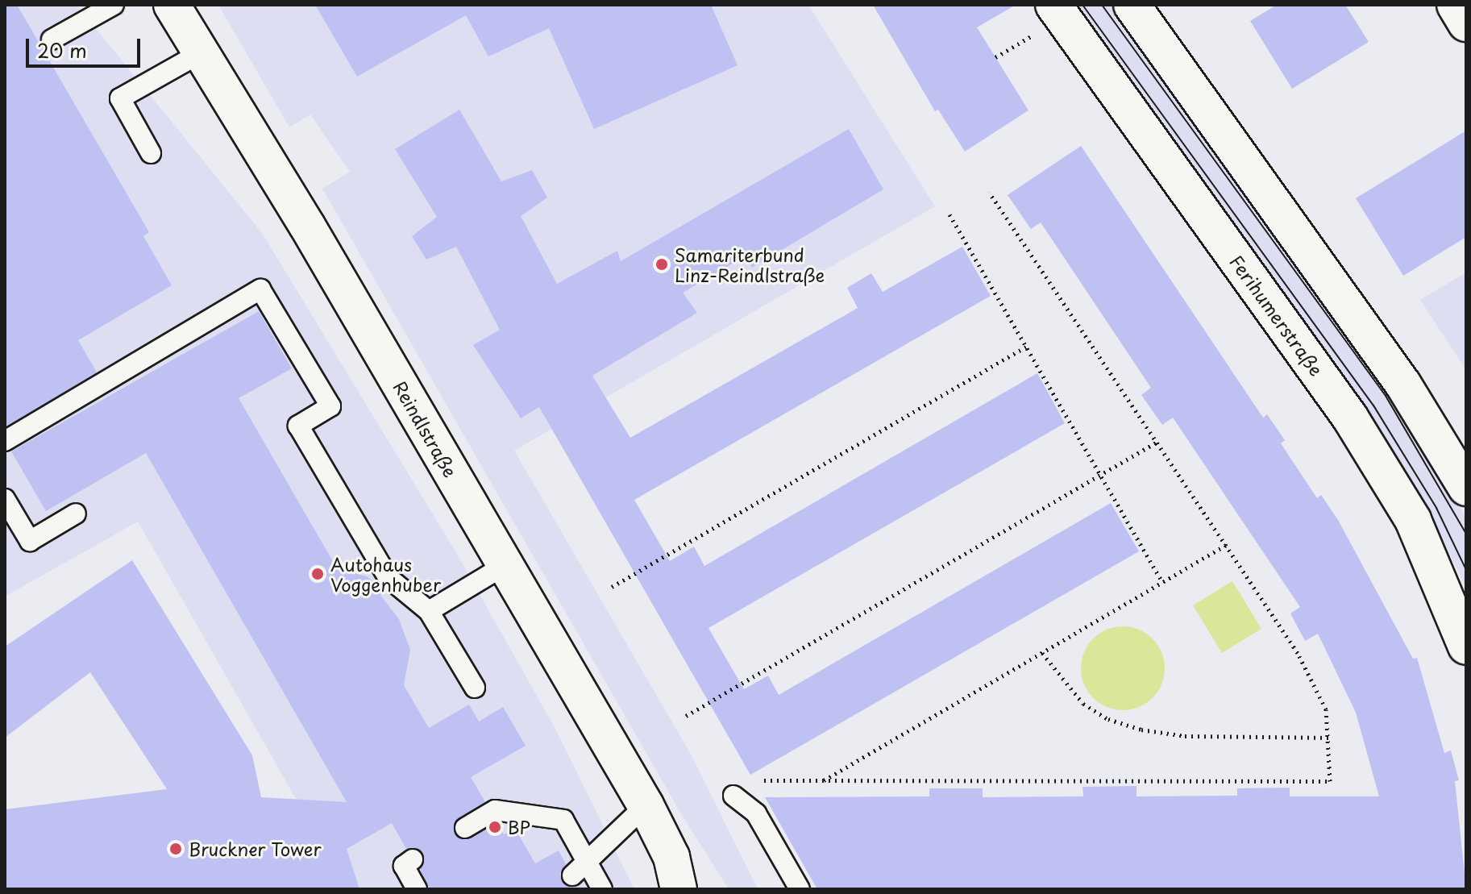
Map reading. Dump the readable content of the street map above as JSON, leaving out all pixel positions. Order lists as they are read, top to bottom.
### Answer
{
  "streets": {
    "street": ["Ferihumerstraße", "Reindlstraße"]
  },
  "places": [
    "Samariterbund Linz-Reindlstraße",
    "Autohaus Voggenhuber",
    "BP",
    "Bruckner Tower"
  ],
  "scale_bar": "20 m"
}
